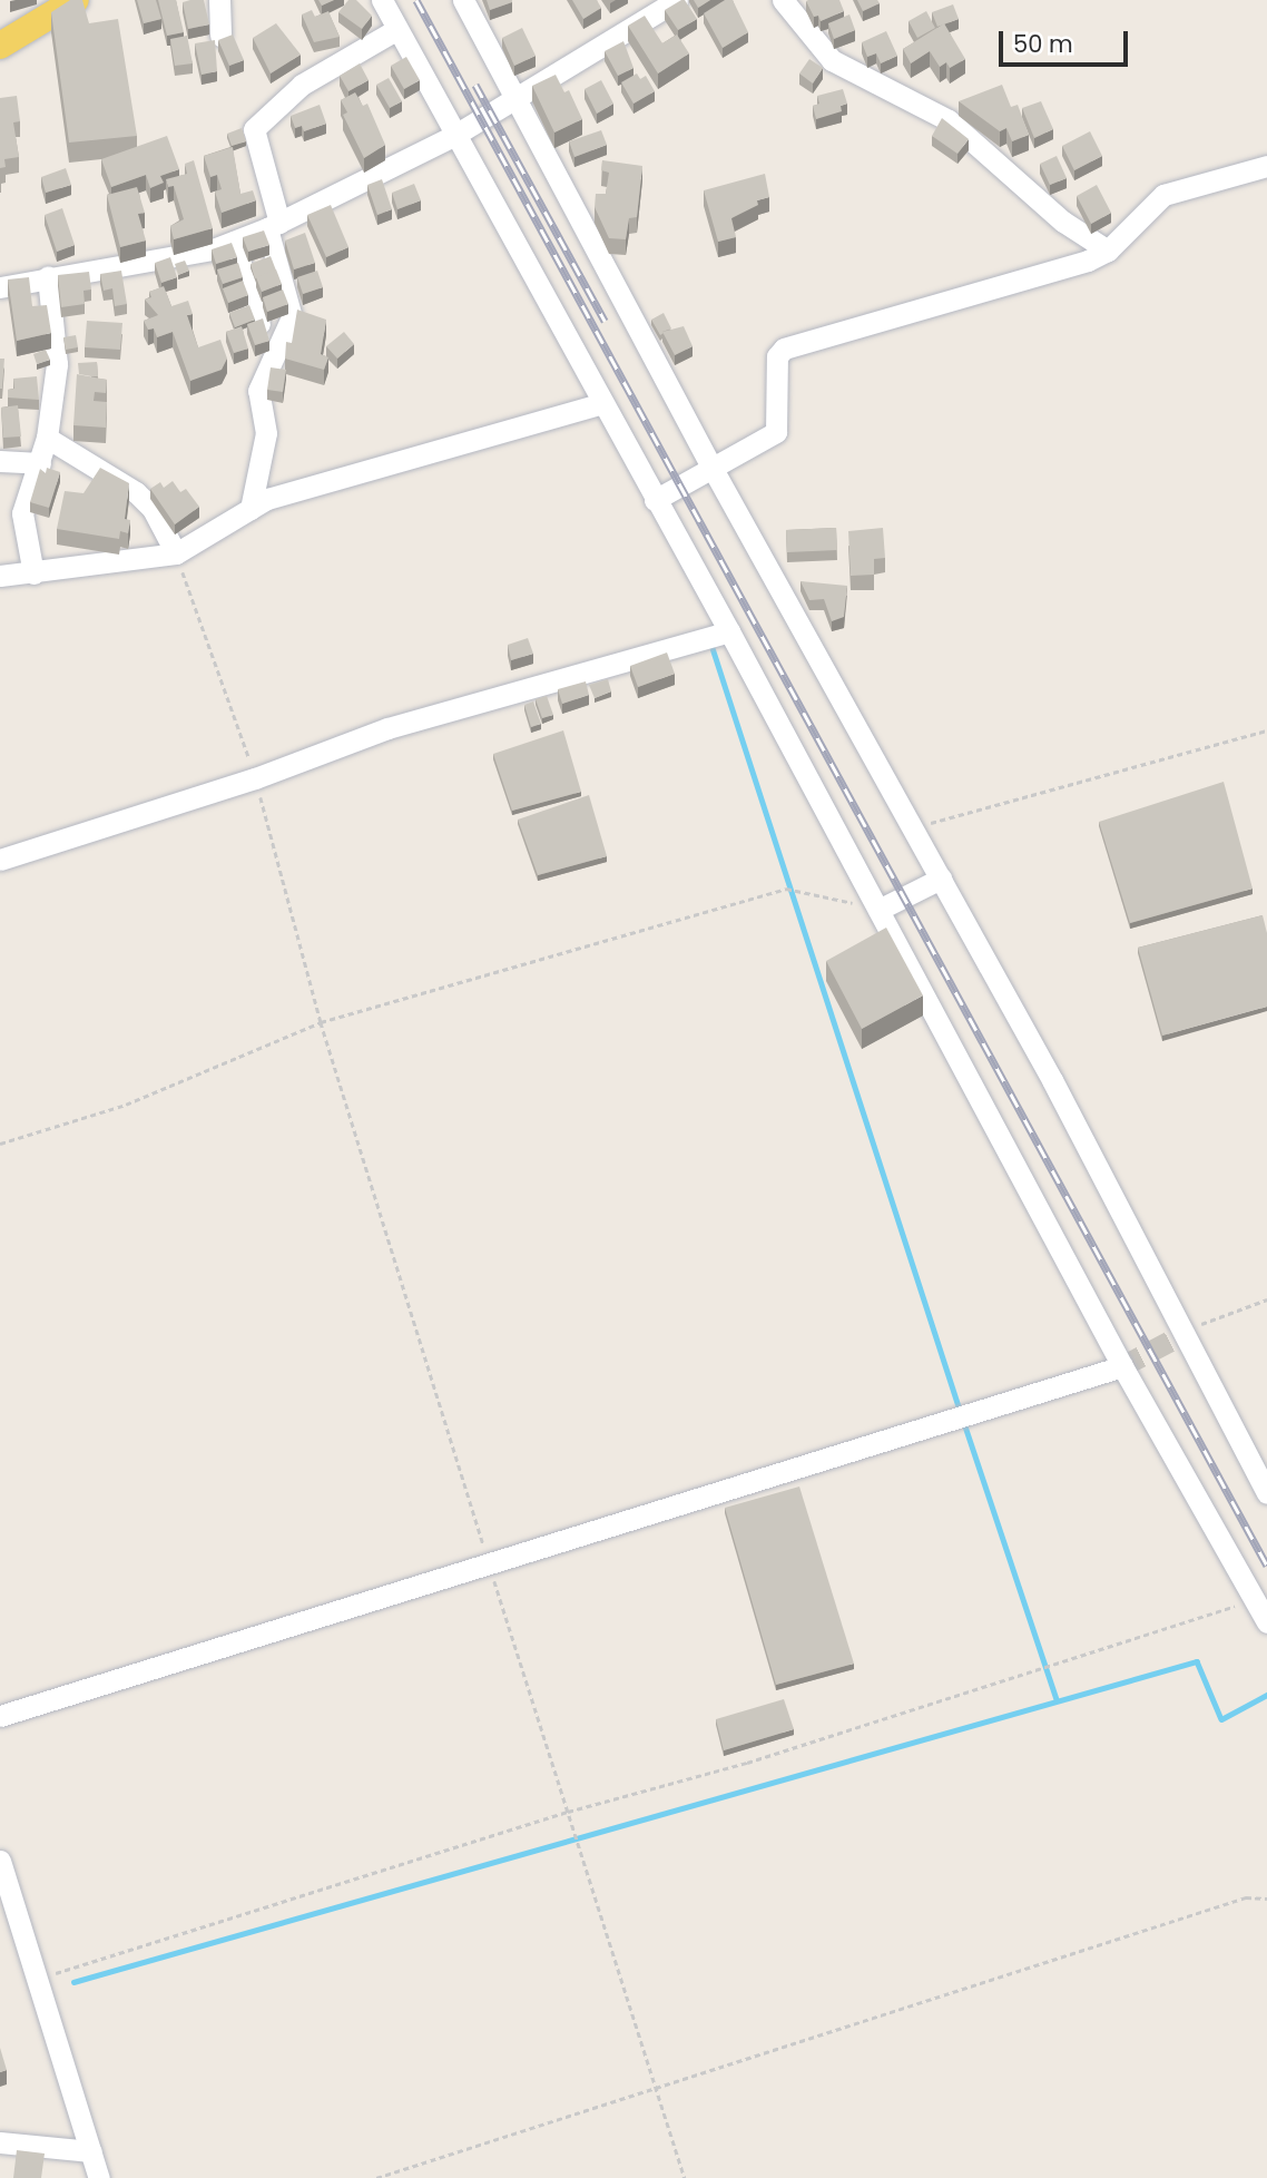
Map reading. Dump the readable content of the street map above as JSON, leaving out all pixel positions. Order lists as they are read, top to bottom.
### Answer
{
  "scale_bar": "50 m"
}
